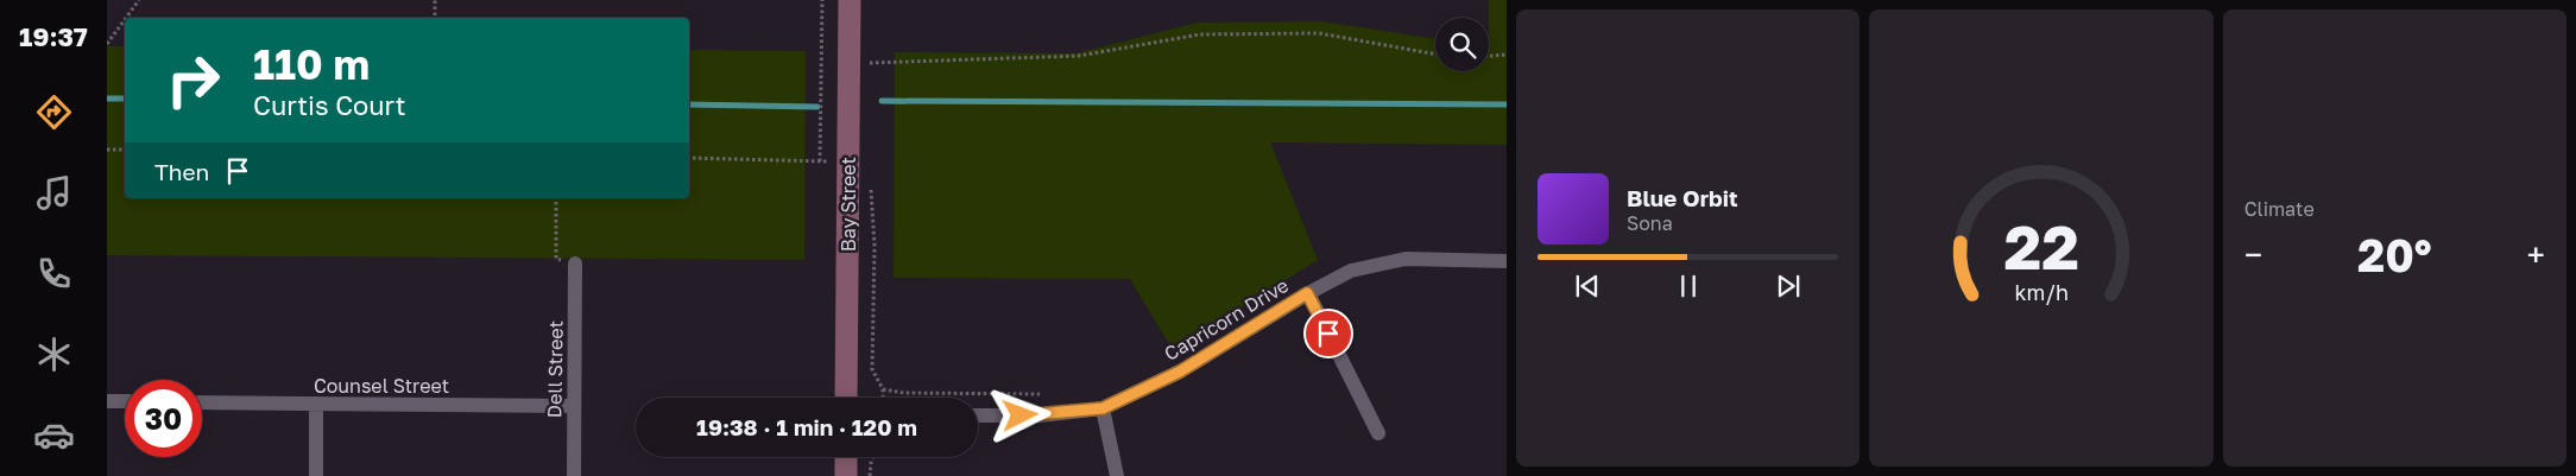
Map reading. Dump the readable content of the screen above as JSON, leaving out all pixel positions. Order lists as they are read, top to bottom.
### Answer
{
  "streets": {
    "street": [
      "Bay Street",
      "Capricorn Drive",
      "Dell Street",
      "Counsel Street"
    ]
  },
  "crossings": [
    ["Dell Street", "Counsel Street"]
  ],
  "page": {
    "tabs": "19:37",
    "tile": "Climate",
    "turn": ["110 m", "Curtis Court"],
    "then": "Then",
    "song": ["Blue Orbit", "Sona"],
    "heat": ["−", "20°", "+"],
    "limit": "30",
    "trip": "19:38 · 1 min · 120 m",
    "gauge": ["22", "km/h"]
  }
}
